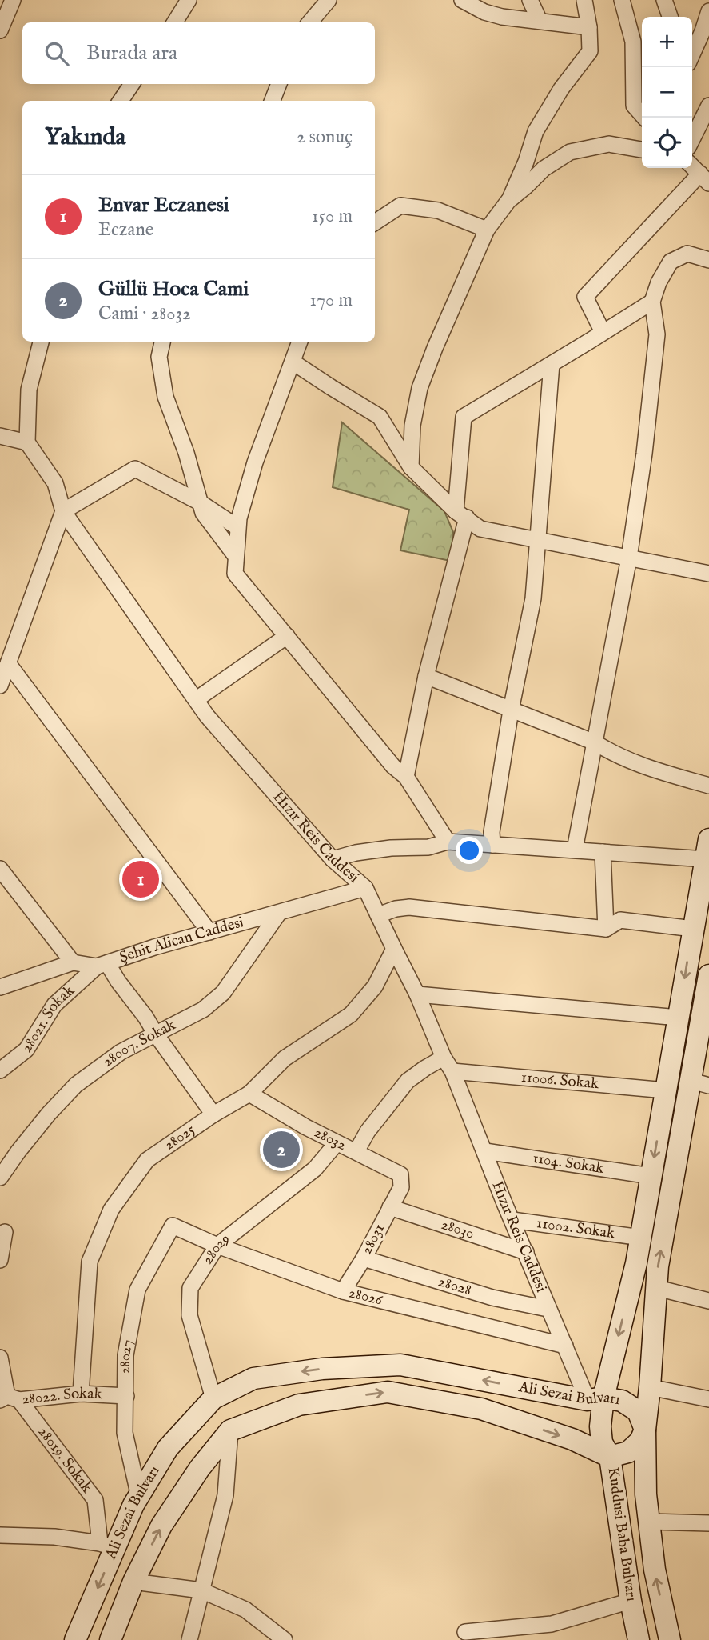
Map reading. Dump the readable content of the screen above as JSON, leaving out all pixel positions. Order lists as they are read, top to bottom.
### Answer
{
  "streets": {
    "main road": ["Ali Sezai Bulvarı", "Kuddusi Baba Bulvarı"],
    "street": [
      "Hızır Reis Caddesi",
      "Şehit Alican Caddesi",
      "28021. Sokak",
      "28007. Sokak",
      "11006. Sokak",
      "28025",
      "28032",
      "1104. Sokak",
      "11002. Sokak",
      "28030",
      "28031",
      "28029",
      "28028",
      "28026",
      "28027",
      "28022. Sokak",
      "28019. Sokak"
    ]
  },
  "crossings": [
    ["Hızır Reis Caddesi", "Şehit Alican Caddesi"],
    ["Hızır Reis Caddesi", "11006. Sokak"],
    ["Hızır Reis Caddesi", "28025"],
    ["Hızır Reis Caddesi", "1104. Sokak"],
    ["Hızır Reis Caddesi", "11002. Sokak"],
    ["Hızır Reis Caddesi", "28030"],
    ["Hızır Reis Caddesi", "28028"],
    ["Hızır Reis Caddesi", "28026"],
    ["Hızır Reis Caddesi", "Ali Sezai Bulvarı"],
    ["Hızır Reis Caddesi", "Kuddusi Baba Bulvarı"],
    ["Şehit Alican Caddesi", "28021. Sokak"],
    ["Şehit Alican Caddesi", "28007. Sokak"],
    ["11006. Sokak", "Kuddusi Baba Bulvarı"],
    ["28025", "28032"],
    ["28025", "28022. Sokak"],
    ["28032", "28031"],
    ["28032", "28029"],
    ["1104. Sokak", "Kuddusi Baba Bulvarı"],
    ["11002. Sokak", "Kuddusi Baba Bulvarı"],
    ["28030", "28031"],
    ["28031", "28028"],
    ["28031", "28026"],
    ["28029", "28026"],
    ["28029", "Ali Sezai Bulvarı"],
    ["28026", "28027"],
    ["28027", "Ali Sezai Bulvarı"],
    ["28027", "28022. Sokak"],
    ["Ali Sezai Bulvarı", "28019. Sokak"],
    ["Ali Sezai Bulvarı", "Kuddusi Baba Bulvarı"],
    ["28022. Sokak", "28019. Sokak"]
  ],
  "page": {
    "map_buttons": ["+", "−"],
    "search": "Burada ara",
    "heading": ["Yakında", "2 sonuç"],
    "list": [
      {
        "mark": "1",
        "name": "Envar Eczanesi",
        "note": "Eczane",
        "value": "150 m"
      },
      {
        "mark": "2",
        "name": "Güllü Hoca Cami",
        "note": "Cami · 28032",
        "value": "170 m"
      }
    ],
    "pins": ["1", "2"]
  }
}
